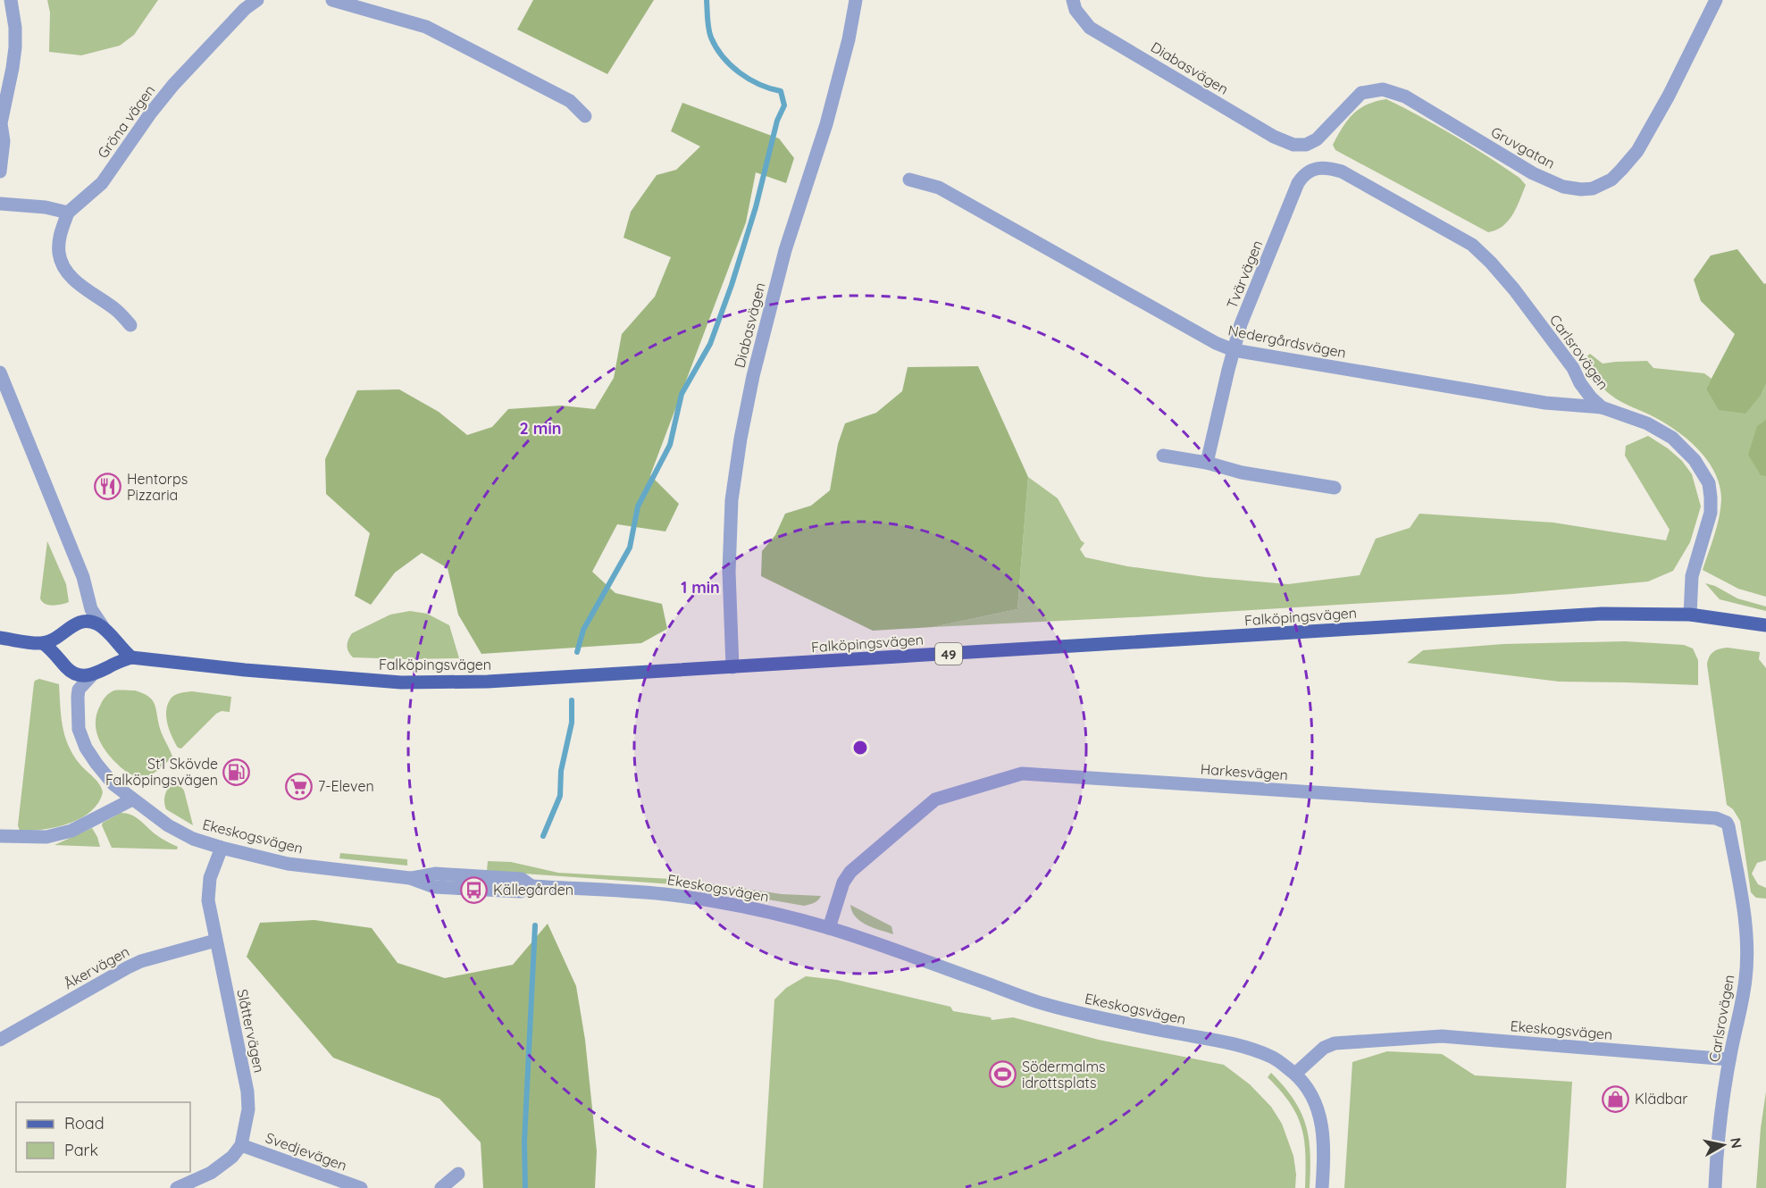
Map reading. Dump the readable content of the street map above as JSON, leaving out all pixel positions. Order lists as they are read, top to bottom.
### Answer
{
  "streets": {
    "main road": ["Falköpingsvägen", "49"],
    "street": [
      "Diabasvägen",
      "Gröna vägen",
      "Gruvgatan",
      "Tvärvägen",
      "Nedergårdsvägen",
      "Carlsrovägen",
      "Harkesvägen",
      "Ekeskogsvägen",
      "Åkervägen",
      "Slåttervägen",
      "Svedjevägen"
    ]
  },
  "crossings": [
    ["Diabasvägen", "Gruvgatan"],
    ["Diabasvägen", "Falköpingsvägen"],
    ["Tvärvägen", "Nedergårdsvägen"],
    ["Tvärvägen", "Carlsrovägen"],
    ["Nedergårdsvägen", "Carlsrovägen"],
    ["Carlsrovägen", "Falköpingsvägen"],
    ["Carlsrovägen", "Harkesvägen"],
    ["Carlsrovägen", "Ekeskogsvägen"],
    ["Harkesvägen", "Ekeskogsvägen"],
    ["Ekeskogsvägen", "Slåttervägen"],
    ["Åkervägen", "Slåttervägen"],
    ["Slåttervägen", "Svedjevägen"]
  ],
  "places": {
    "restaurant": ["Hentorps Pizzaria"],
    "fuel station": ["St1 Skövde Falköpingsvägen"],
    "supermarket": ["7-Eleven"],
    "bus stop": ["Källegården"],
    "sports": ["Södermalms idrottsplats"],
    "shop": ["Klädbar"]
  },
  "legend": ["Road", "Park"],
  "north": "right",
  "rings": ["2 min", "1 min"]
}
